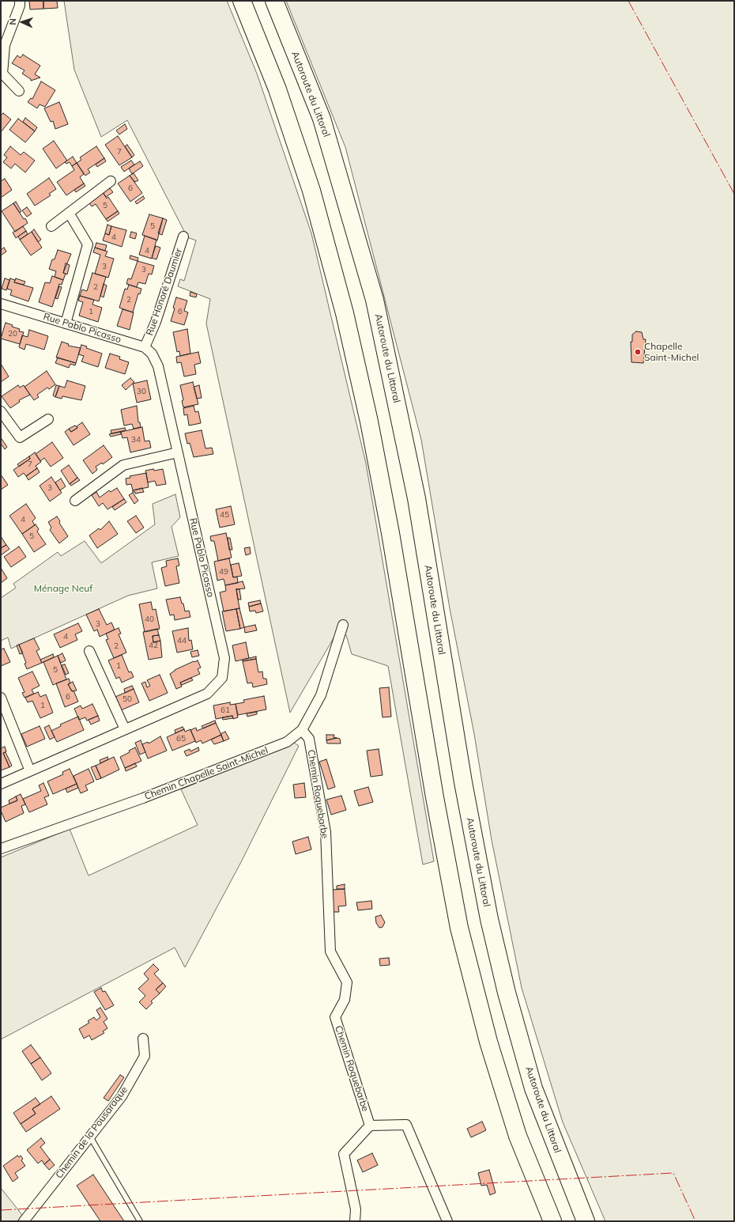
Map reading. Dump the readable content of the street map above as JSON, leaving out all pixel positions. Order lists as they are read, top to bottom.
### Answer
{
  "streets": {
    "highway": ["Autoroute du Littoral"],
    "street": [
      "Rue Honoré Daumier",
      "Rue Pablo Picasso",
      "Chemin Chapelle Saint-Michel",
      "Chemin Roquebarbe",
      "Chemin de la Pousaraque"
    ]
  },
  "crossings": [
    ["Rue Honoré Daumier", "Rue Pablo Picasso"],
    ["Chemin Chapelle Saint-Michel", "Chemin Roquebarbe"]
  ],
  "parks": ["Ménage Neuf"],
  "places": ["Chapelle Saint-Michel"],
  "house_numbers": [
    "7",
    "6",
    "5",
    "5",
    "4",
    "4",
    "3",
    "3",
    "2",
    "2",
    "1",
    "6",
    "20",
    "30",
    "34",
    "7",
    "3",
    "45",
    "4",
    "5",
    "49",
    "40",
    "3",
    "4",
    "44",
    "42",
    "2",
    "1",
    "5",
    "6",
    "50",
    "1",
    "61",
    "65"
  ],
  "north": "left"
}
